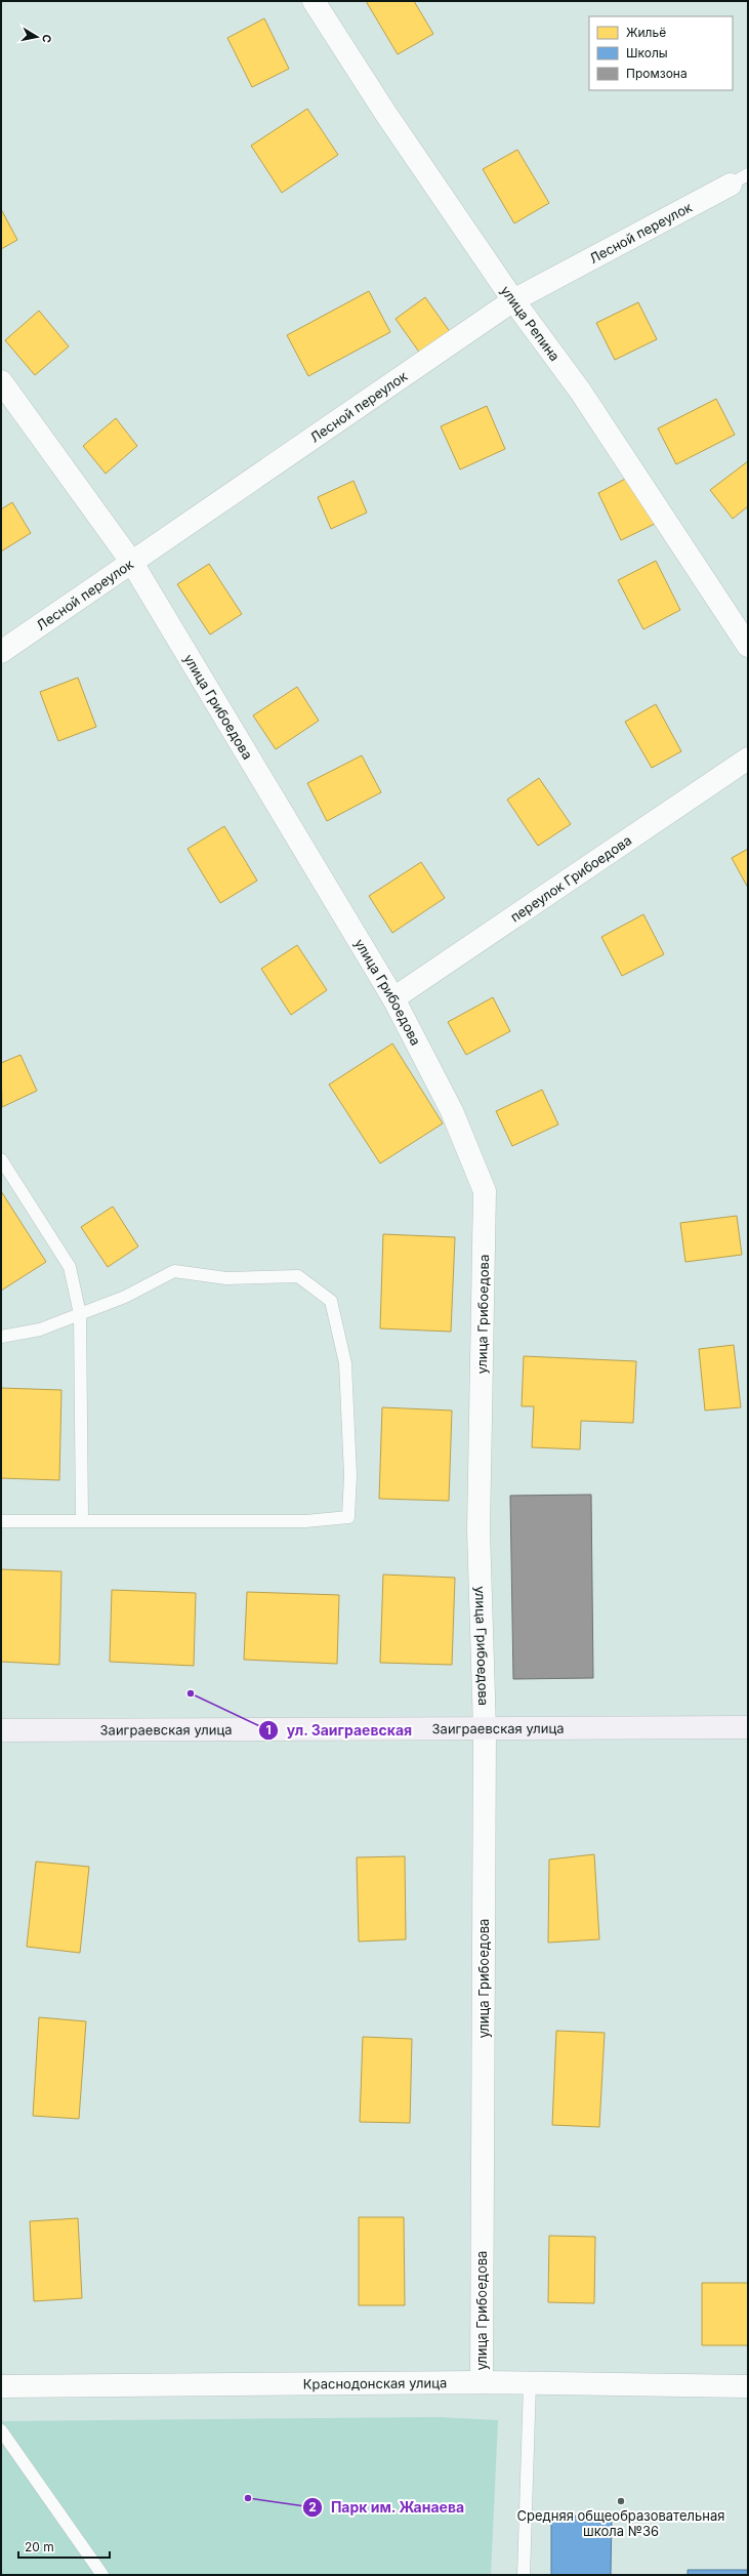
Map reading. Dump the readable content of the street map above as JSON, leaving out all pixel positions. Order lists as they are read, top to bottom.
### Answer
{
  "streets": {
    "main road": ["Заиграевская улица"],
    "street": [
      "Лесной переулок",
      "улица Репина",
      "улица Грибоедова",
      "переулок Грибоедова",
      "Краснодонская улица"
    ]
  },
  "crossings": [
    ["Лесной переулок", "улица Репина"],
    ["Лесной переулок", "улица Грибоедова"],
    ["улица Грибоедова", "переулок Грибоедова"],
    ["улица Грибоедова", "Заиграевская улица"],
    ["улица Грибоедова", "Краснодонская улица"]
  ],
  "places": ["ул. Заиграевская", "Парк им. Жанаева", "Средняя общеобразовательная школа №36"],
  "legend": ["Жильё", "Школы", "Промзона"],
  "scale_bar": "20 m",
  "north": "right"
}
